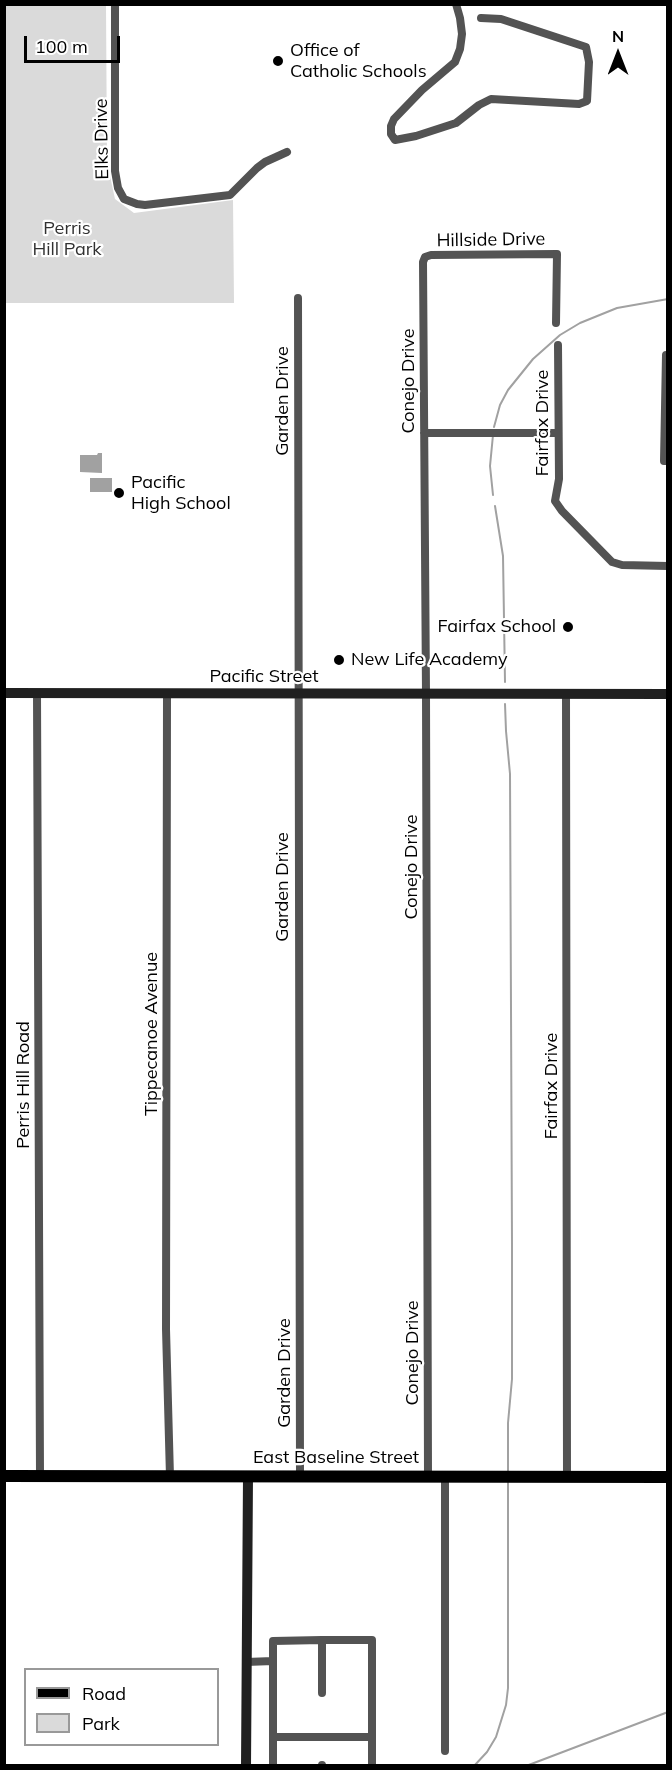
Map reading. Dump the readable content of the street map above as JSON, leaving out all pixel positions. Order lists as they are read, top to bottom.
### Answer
{
  "streets": {
    "main road": ["East Baseline Street"],
    "street": [
      "Elks Drive",
      "Hillside Drive",
      "Conejo Drive",
      "Garden Drive",
      "Fairfax Drive",
      "Pacific Street",
      "Tippecanoe Avenue",
      "Perris Hill Road"
    ]
  },
  "crossings": [
    ["Hillside Drive", "Conejo Drive"],
    ["Conejo Drive", "Pacific Street"],
    ["Conejo Drive", "East Baseline Street"],
    ["Garden Drive", "Pacific Street"],
    ["Garden Drive", "East Baseline Street"],
    ["Fairfax Drive", "Pacific Street"],
    ["Fairfax Drive", "East Baseline Street"],
    ["Pacific Street", "Tippecanoe Avenue"],
    ["Pacific Street", "Perris Hill Road"],
    ["Tippecanoe Avenue", "East Baseline Street"],
    ["Perris Hill Road", "East Baseline Street"]
  ],
  "parks": ["Perris Hill Park"],
  "places": [
    "Office of Catholic Schools",
    "Pacific High School",
    "Fairfax School",
    "New Life Academy"
  ],
  "legend": ["Road", "Park"],
  "scale_bar": "100 m",
  "north": "top"
}
